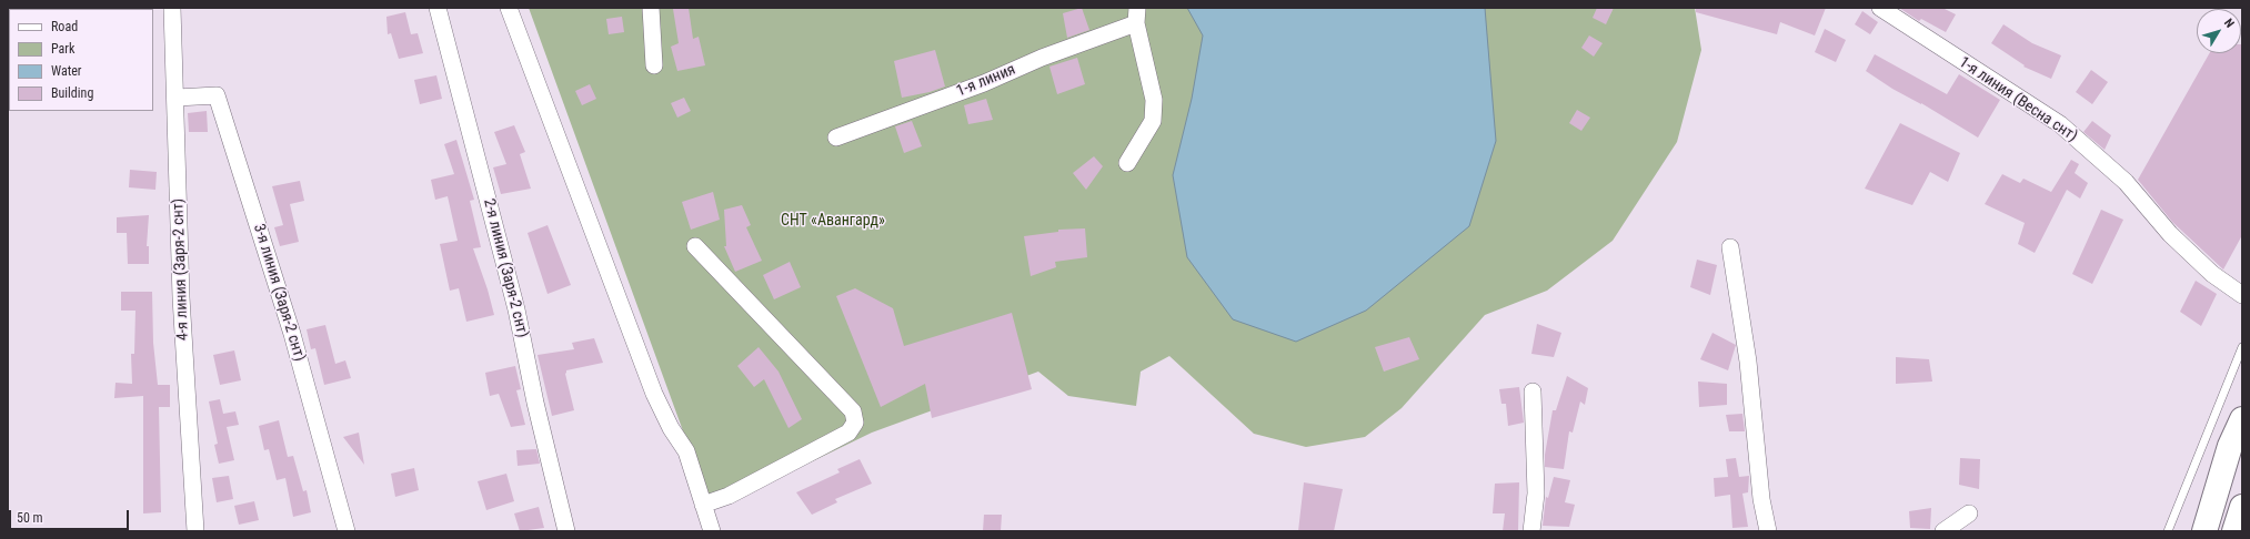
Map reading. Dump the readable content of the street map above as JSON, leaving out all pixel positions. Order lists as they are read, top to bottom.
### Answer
{
  "streets": {
    "street": [
      "1-я линия",
      "1-я линия (Весна снт)",
      "2-я линия (Заря-2 снт)",
      "4-я линия (Заря-2 снт)",
      "3-я линия (Заря-2 снт)"
    ]
  },
  "crossings": [
    ["4-я линия (Заря-2 снт)", "3-я линия (Заря-2 снт)"]
  ],
  "parks": ["СНТ «Авангард»"],
  "legend": [
    "Road",
    "Park",
    "Water",
    "Building"
  ],
  "scale_bar": "50 m",
  "north": "top right"
}
